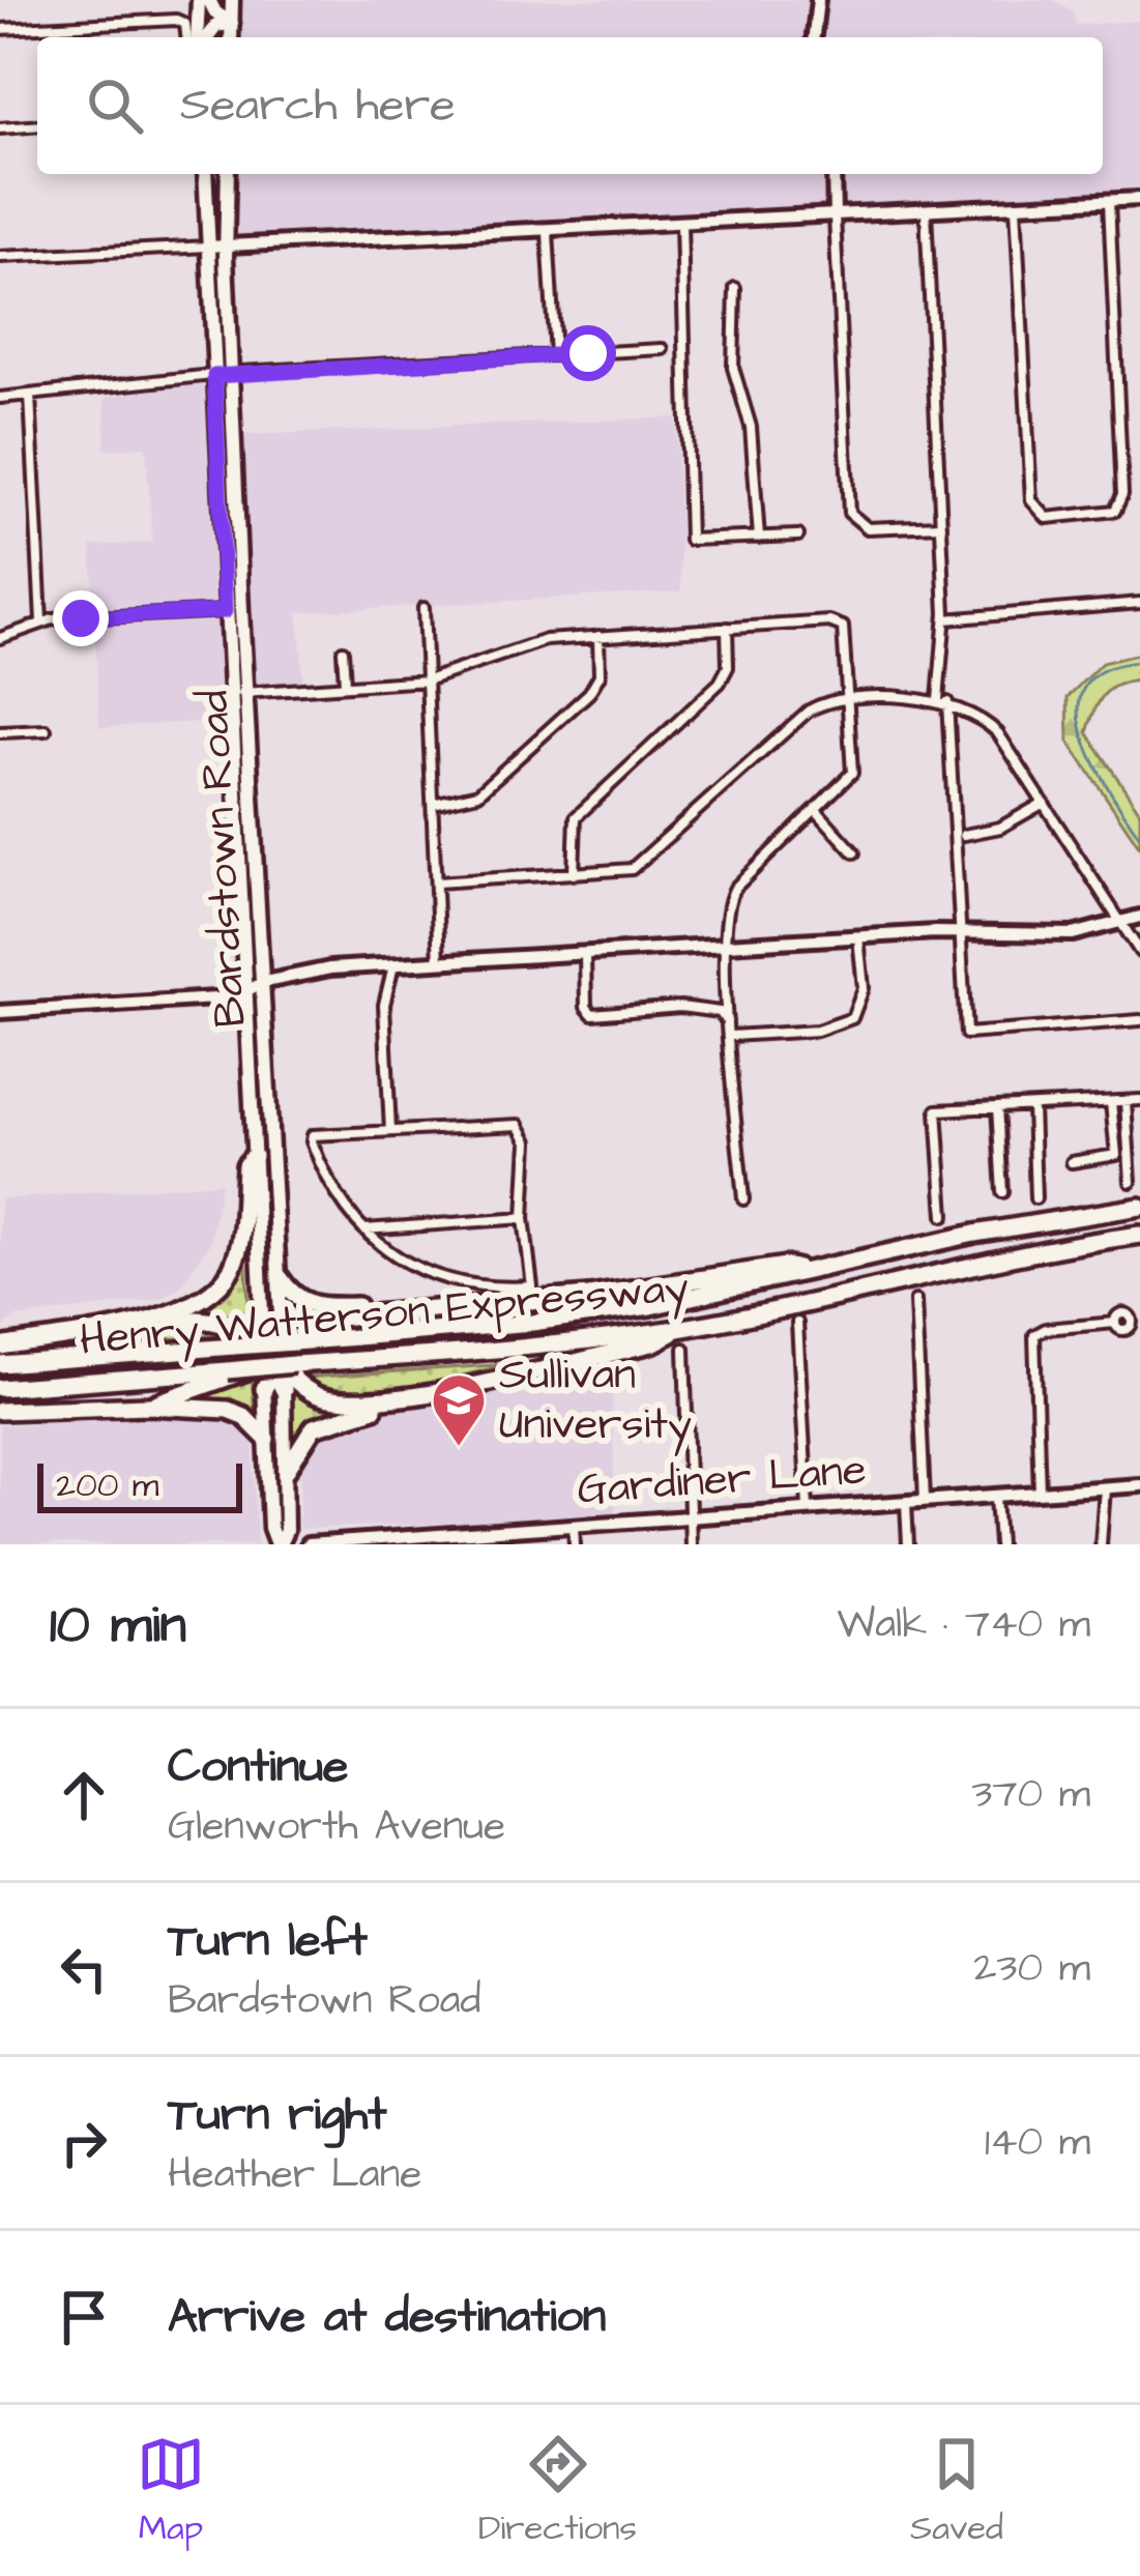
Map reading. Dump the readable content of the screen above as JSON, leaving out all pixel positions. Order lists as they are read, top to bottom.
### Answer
{
  "streets": {
    "highway": ["Henry Watterson Expressway"],
    "main road": ["Bardstown Road"],
    "street": ["Gardiner Lane"]
  },
  "crossings": [
    ["Bardstown Road", "Henry Watterson Expressway"]
  ],
  "places": {
    "school or university": ["Sullivan University"]
  },
  "scale_bar": "200 m",
  "page": {
    "search": "Search here",
    "scale": "200 m",
    "heading": ["10 min", "Walk · 740 m"],
    "list": [
      ["Continue", "Glenworth Avenue", "370 m"],
      ["Turn left", "Bardstown Road", "230 m"],
      ["Turn right", "Heather Lane", "140 m"],
      "Arrive at destination"
    ],
    "nav": ["Map", "Directions", "Saved"]
  }
}
